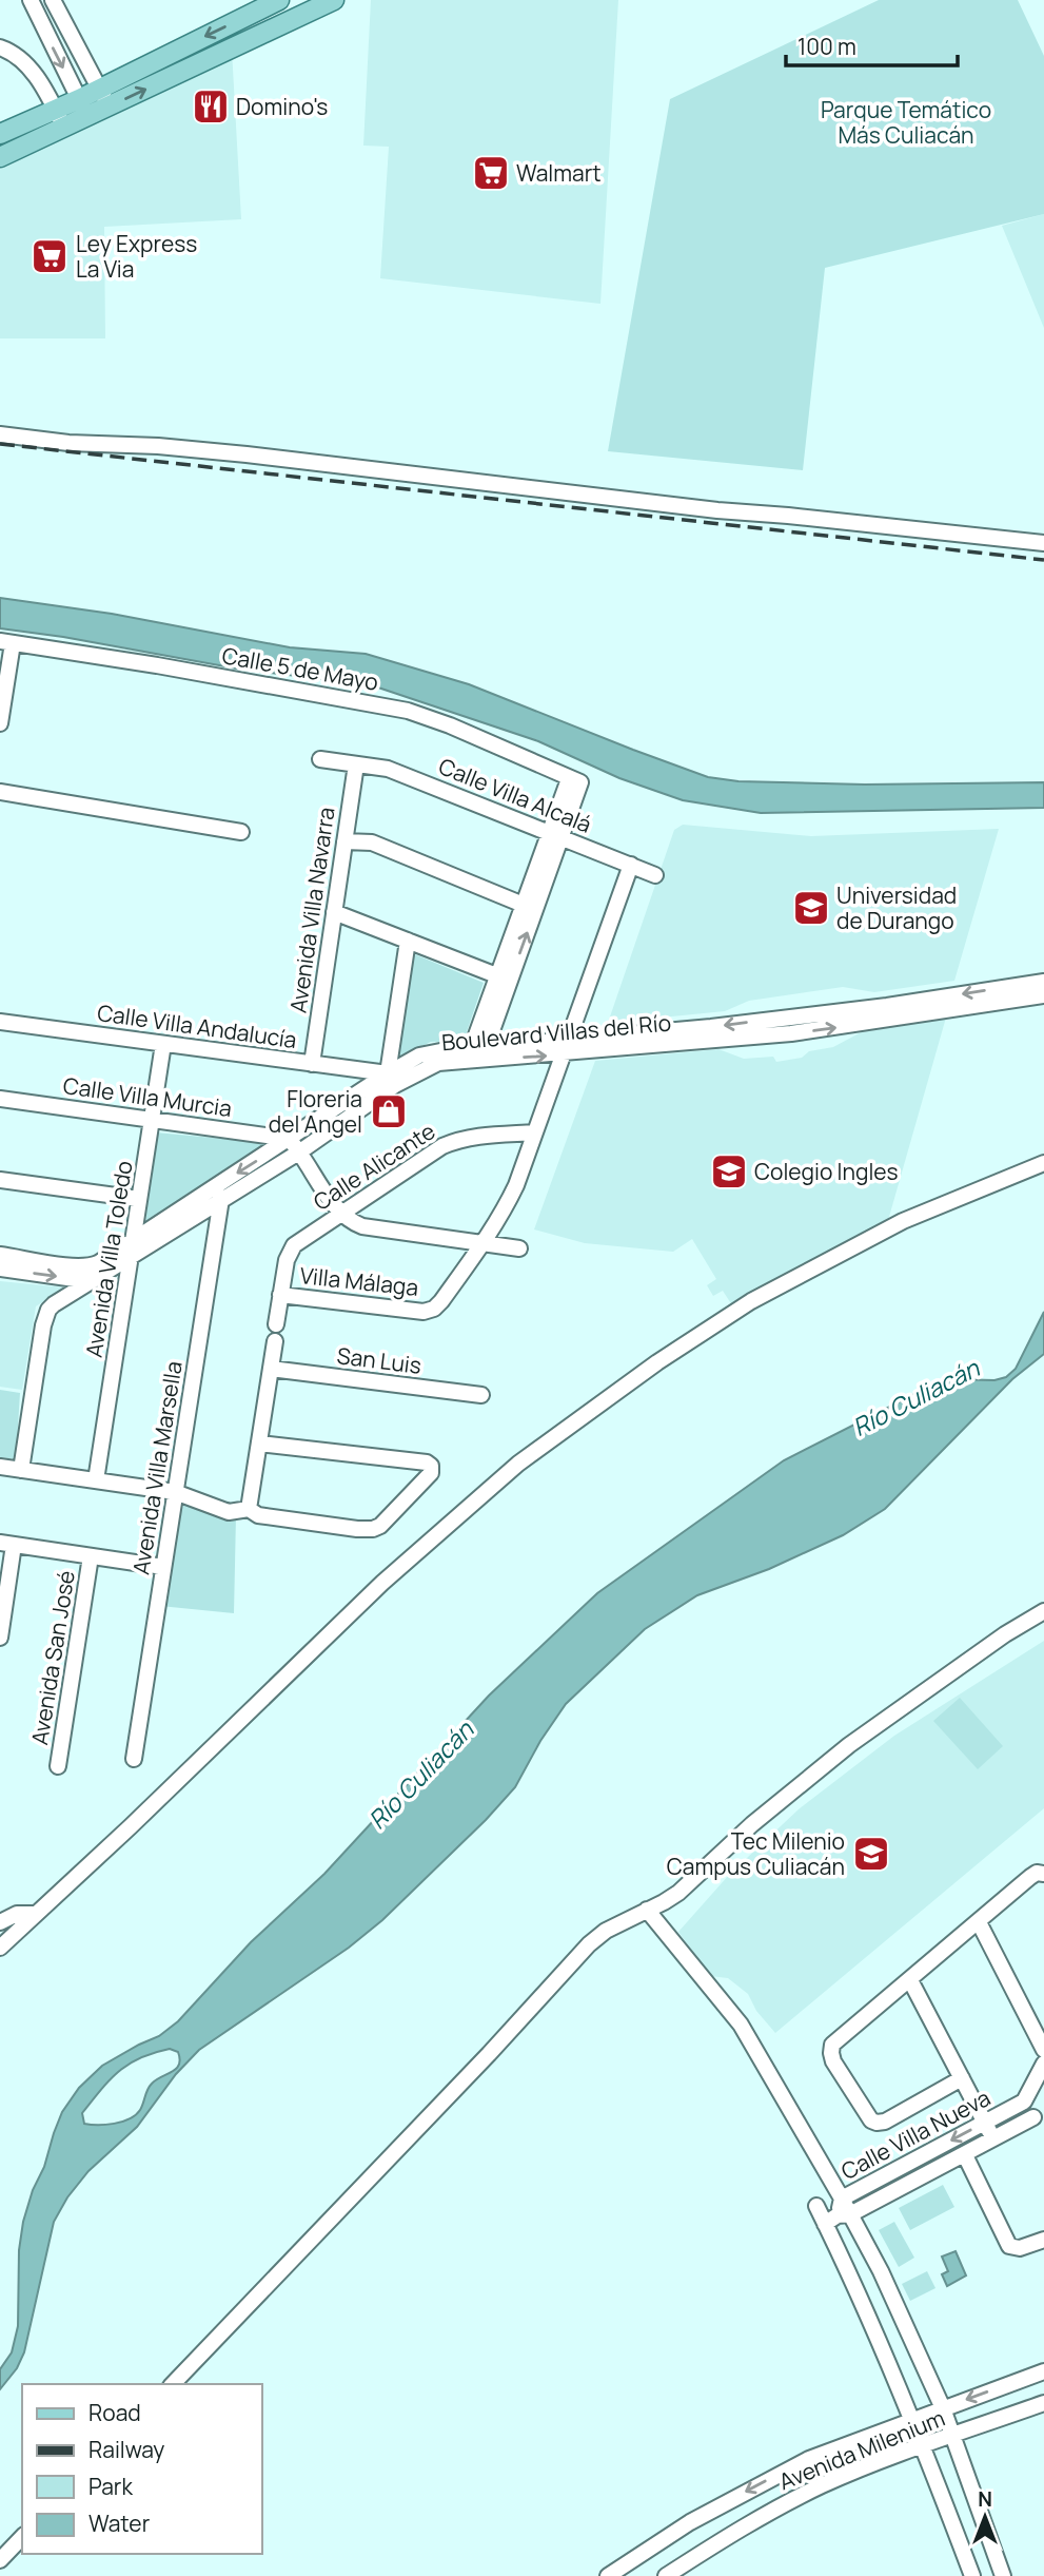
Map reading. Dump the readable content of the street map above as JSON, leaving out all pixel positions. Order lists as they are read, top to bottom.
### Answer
{
  "streets": {
    "street": [
      "Calle 5 de Mayo",
      "Calle Villa Alcalá",
      "Avenida Villa Navarra",
      "Calle Villa Andalucía",
      "Boulevard Villas del Río",
      "Calle Villa Murcia",
      "Calle Alicante",
      "Avenida Villa Toledo",
      "Villa Málaga",
      "San Luis",
      "Avenida Villa Marsella",
      "Avenida San José",
      "Calle Villa Nueva",
      "Avenida Milenium"
    ]
  },
  "crossings": [
    ["Calle 5 de Mayo", "Calle Villa Alcalá"],
    ["Calle Villa Alcalá", "Avenida Villa Navarra"],
    ["Avenida Villa Navarra", "Calle Villa Andalucía"],
    ["Calle Villa Andalucía", "Boulevard Villas del Río"],
    ["Calle Villa Andalucía", "Avenida Villa Toledo"],
    ["Boulevard Villas del Río", "Calle Villa Murcia"],
    ["Boulevard Villas del Río", "Avenida Villa Toledo"],
    ["Boulevard Villas del Río", "Avenida Villa Marsella"],
    ["Calle Villa Murcia", "Avenida Villa Toledo"],
    ["Calle Alicante", "Villa Málaga"],
    ["Calle Villa Nueva", "Avenida Milenium"]
  ],
  "water": ["Río Culiacán"],
  "parks": ["Parque Temático Más Culiacán"],
  "places": {
    "restaurant": ["Domino's"],
    "supermarket": ["Walmart", "Ley Express La Via"],
    "school or university": ["Universidad de Durango", "Colegio Ingles", "Tec Milenio Campus Culiacán"],
    "shop": ["Floreria del Angel"]
  },
  "legend": [
    "Road",
    "Railway",
    "Park",
    "Water"
  ],
  "scale_bar": "100 m",
  "north": "top"
}
